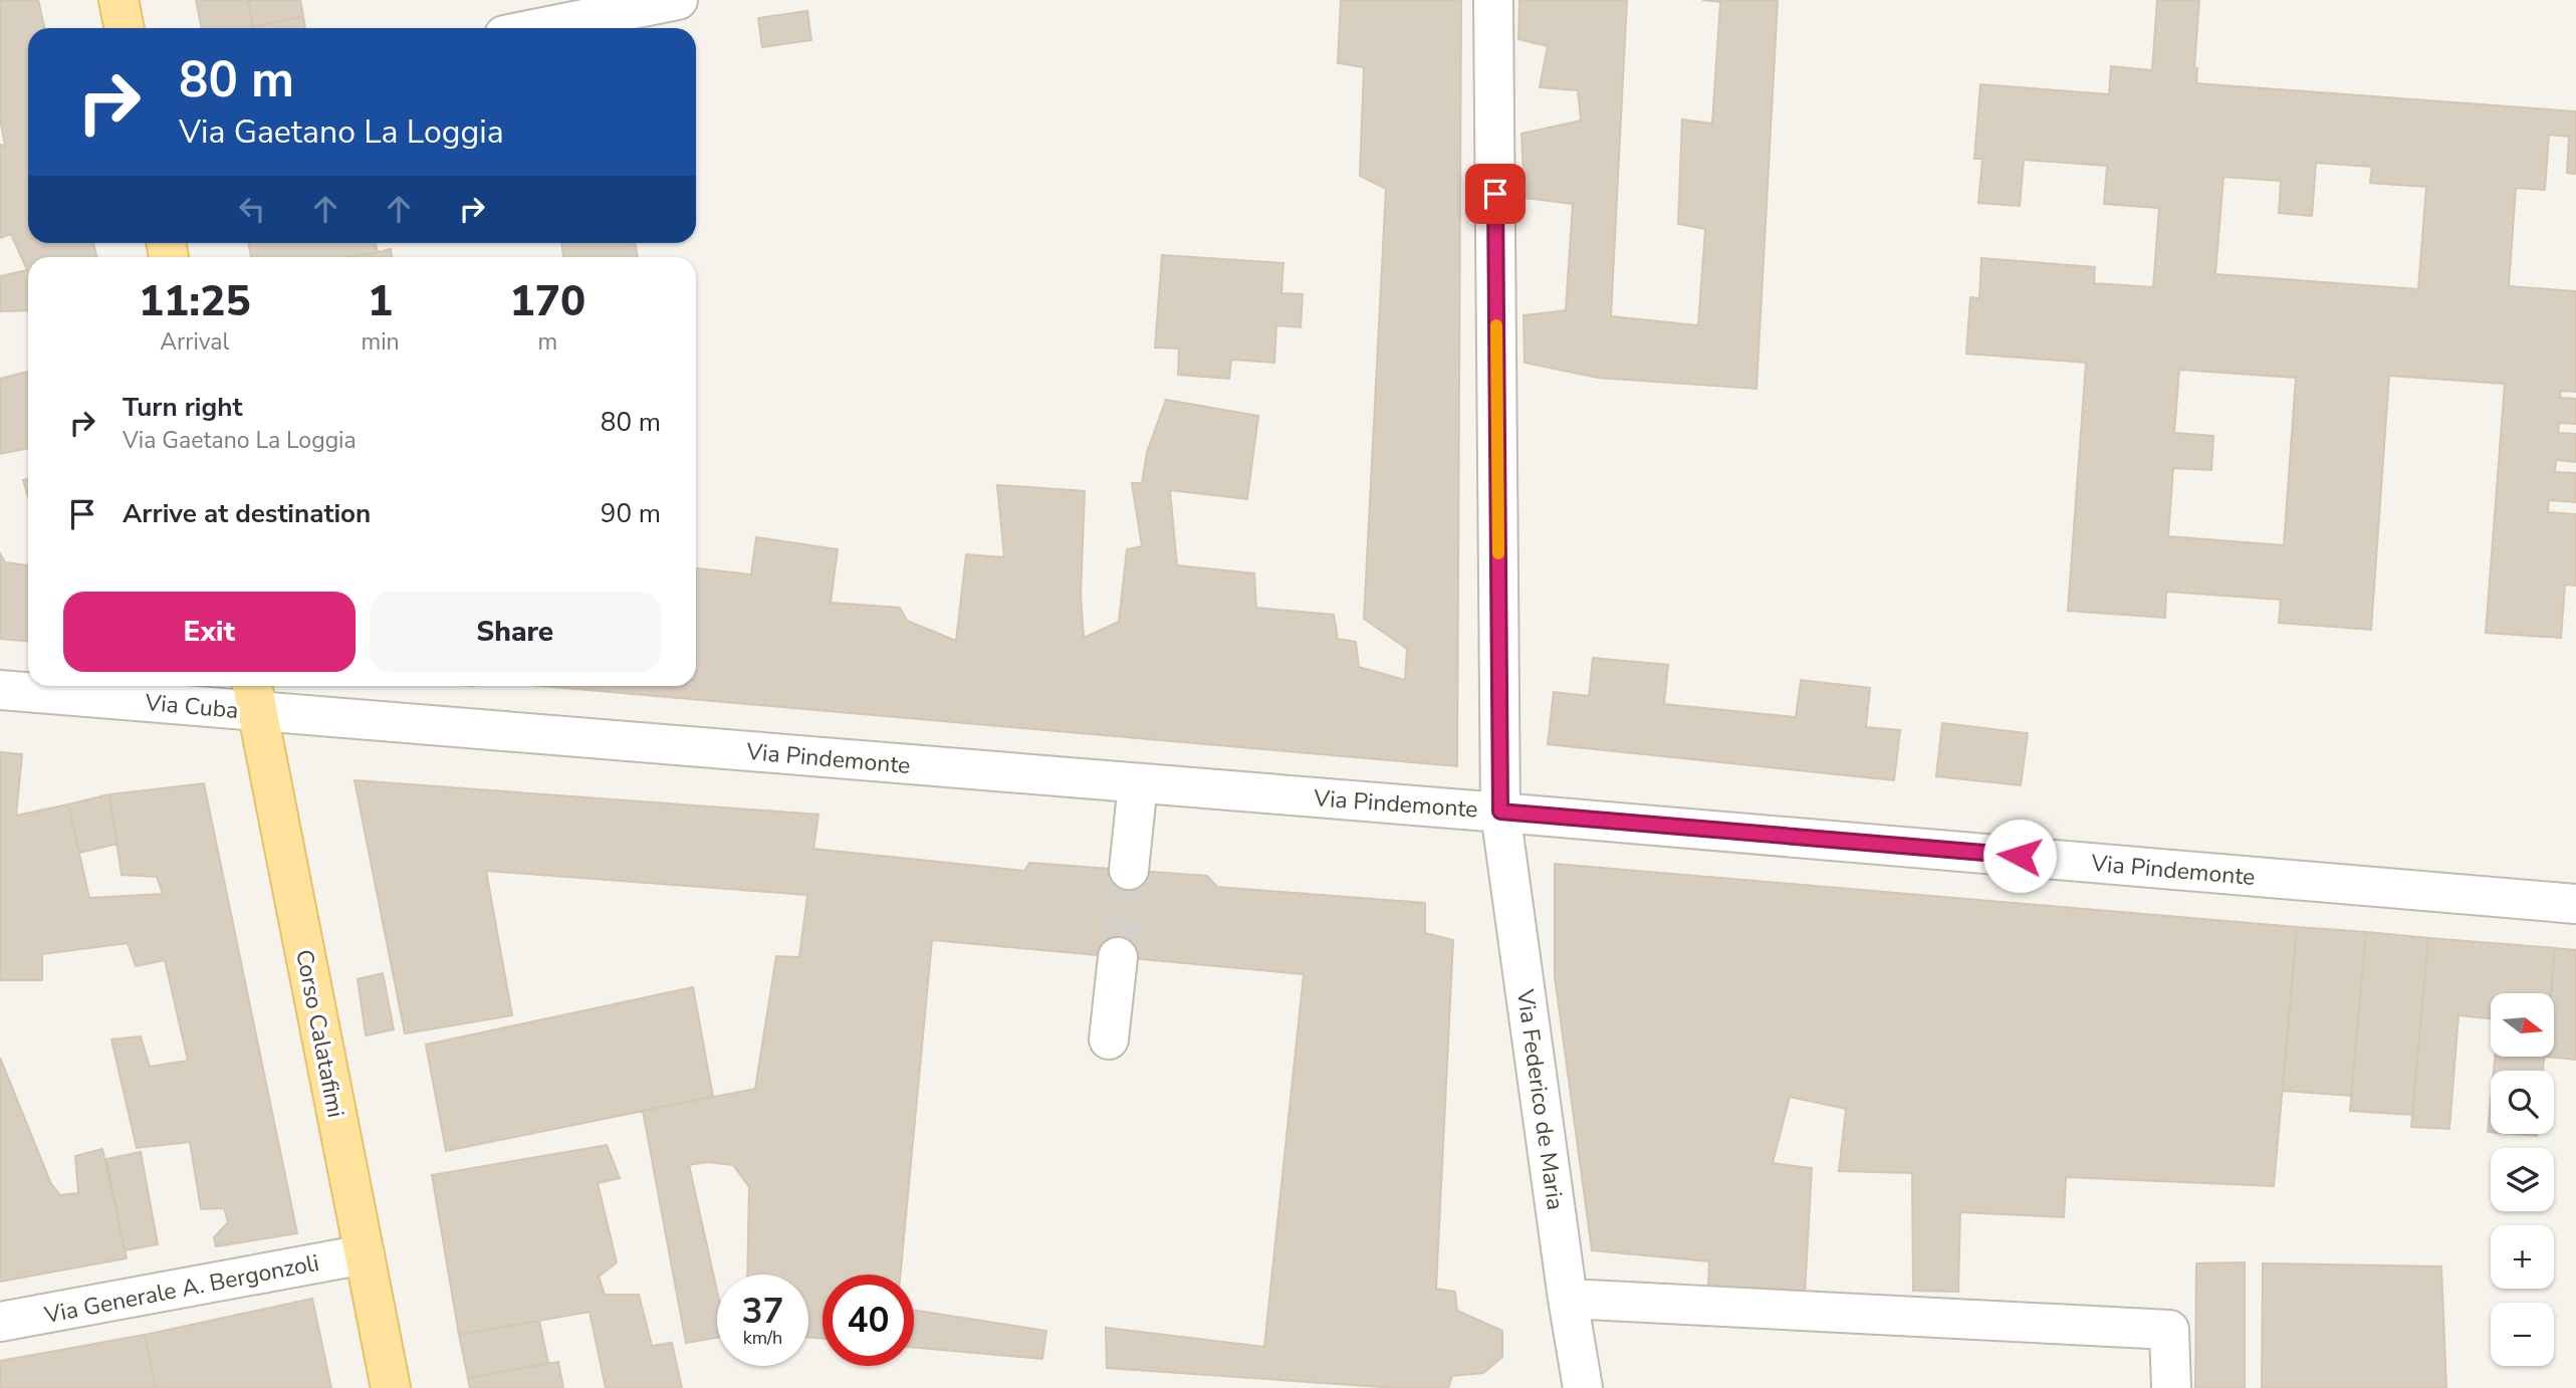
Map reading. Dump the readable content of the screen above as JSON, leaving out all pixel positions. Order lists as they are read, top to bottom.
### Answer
{
  "streets": {
    "main road": ["Corso Calatafimi"],
    "street": [
      "Via Cuba",
      "Via Pindemonte",
      "Via Federico de Maria",
      "Via Generale A. Bergonzoli"
    ]
  },
  "crossings": [
    ["Via Cuba", "Via Pindemonte"],
    ["Via Cuba", "Corso Calatafimi"],
    ["Via Pindemonte", "Corso Calatafimi"],
    ["Via Pindemonte", "Via Federico de Maria"],
    ["Corso Calatafimi", "Via Generale A. Bergonzoli"]
  ],
  "north": "right",
  "page": {
    "turn": ["80 m", "Via Gaetano La Loggia"],
    "eta": [
      "11:25",
      "Arrival",
      "1",
      "min",
      "170",
      "m"
    ],
    "list": [
      {
        "name": "Turn right",
        "note": "Via Gaetano La Loggia",
        "value": "80 m"
      },
      {
        "name": "Arrive at destination",
        "value": "90 m"
      }
    ],
    "buttons": ["Exit", "Share"],
    "map_buttons": ["+", "−"],
    "speed": "37 km/h",
    "limit": "40"
  }
}
